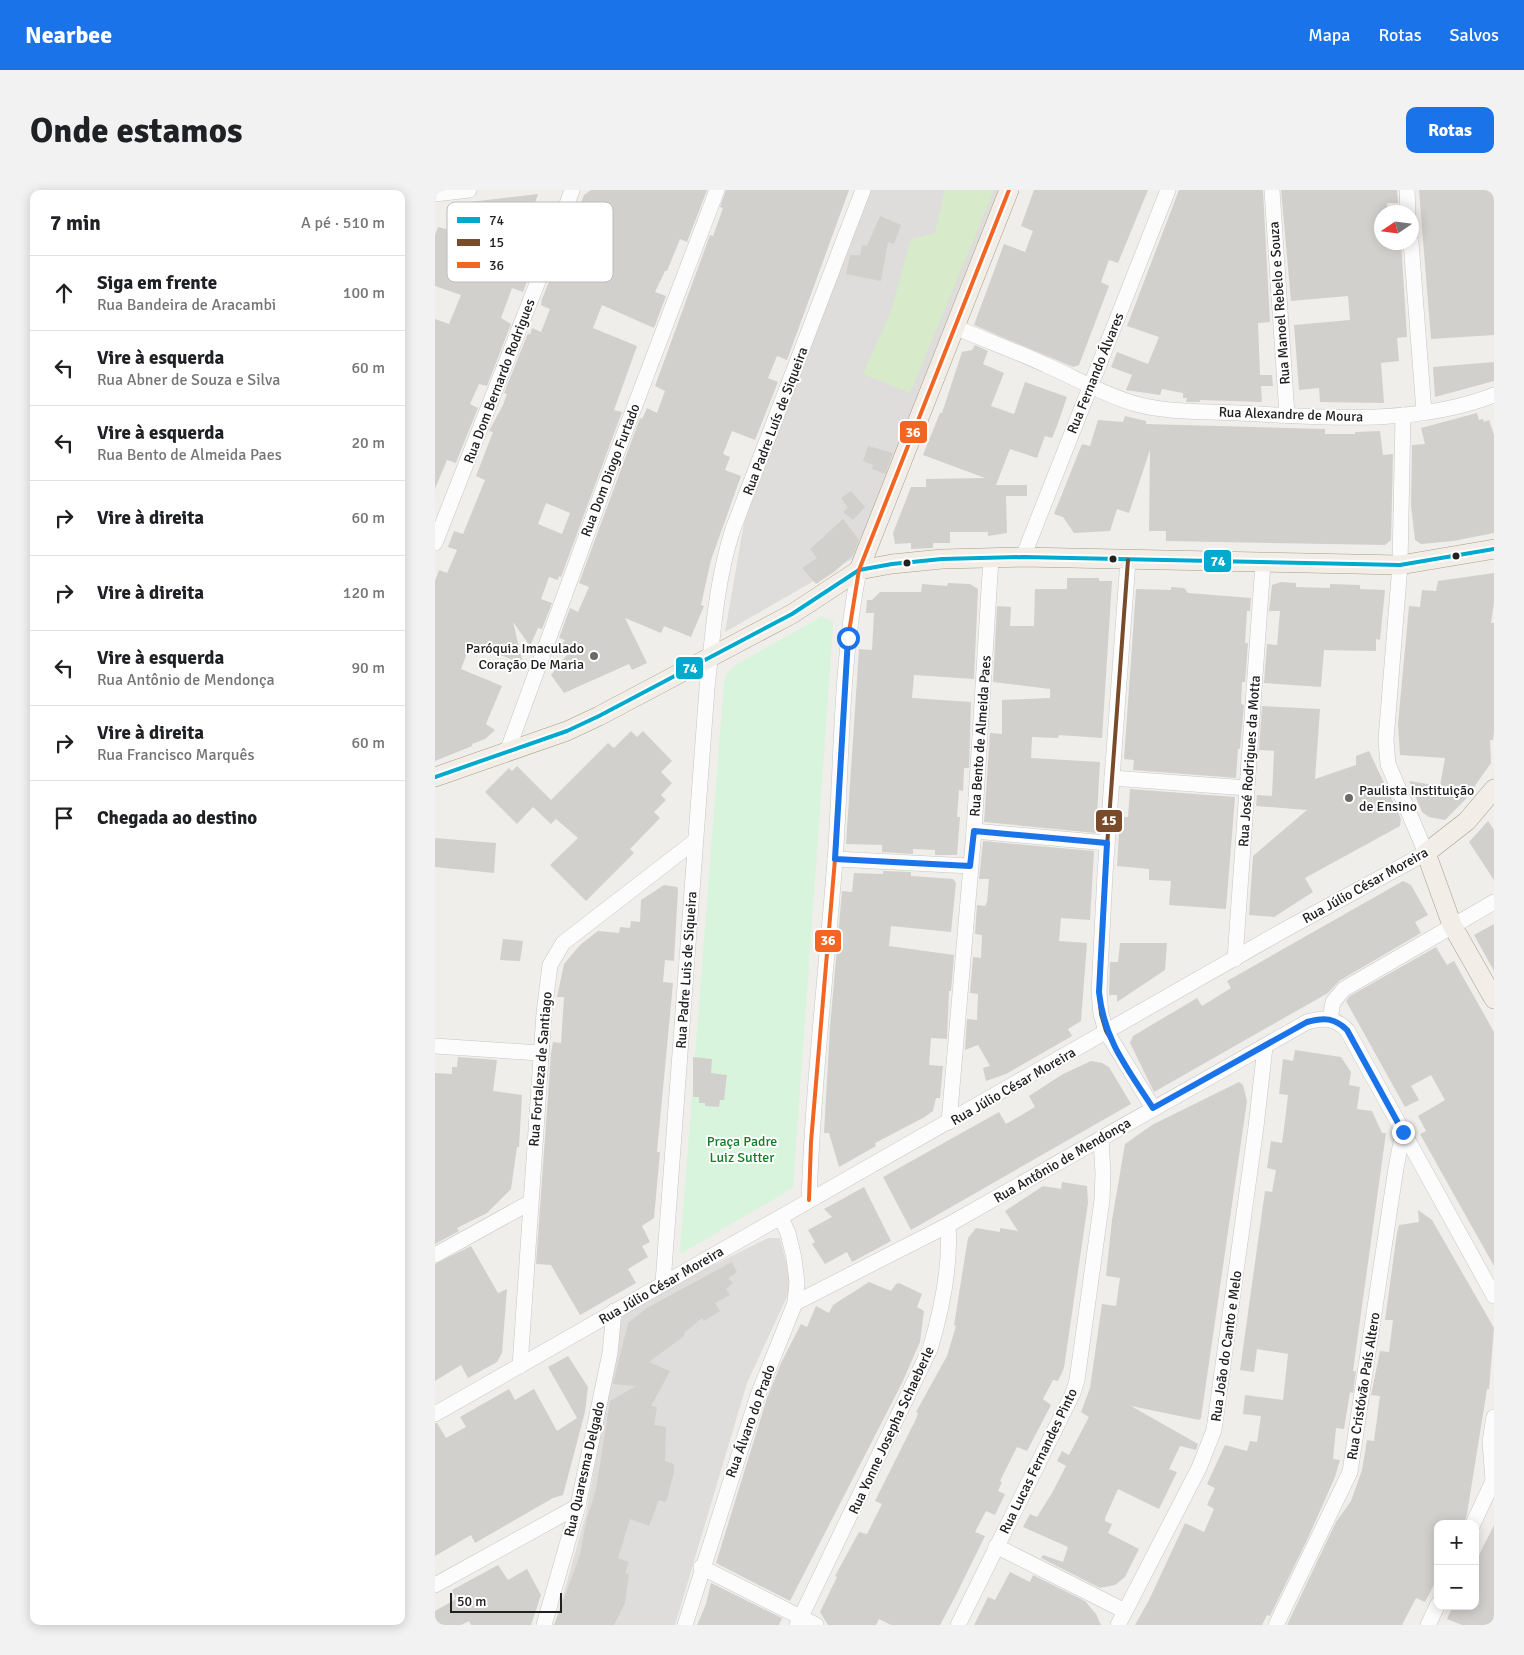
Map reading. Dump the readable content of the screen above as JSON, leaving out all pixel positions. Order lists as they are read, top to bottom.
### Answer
{
  "streets": {
    "main road": ["Rua Júlio César Moreira"],
    "street": [
      "Rua Manoel Rebelo e Souza",
      "Rua Fernando Álvares",
      "Rua Dom Bernardo Rodrigues",
      "Rua Alexandre de Moura",
      "Rua Padre Luís de Siqueira",
      "Rua Dom Diogo Furtado",
      "Rua Bento de Almeida Paes",
      "Rua José Rodrigues da Motta",
      "Rua Padre Luis de Siqueira",
      "Rua Fortaleza de Santiago",
      "Rua Antônio de Mendonça",
      "Rua João do Canto e Melo",
      "Rua Cristóvão País Altero",
      "Rua Álvaro do Prado",
      "Rua Yonne Josepha Schaeberle",
      "Rua Lucas Fernandes Pinto",
      "Rua Quaresma Delgado"
    ]
  },
  "crossings": [
    ["Rua Manoel Rebelo e Souza", "Rua Alexandre de Moura"],
    ["Rua Fernando Álvares", "Rua Alexandre de Moura"],
    ["Rua Padre Luís de Siqueira", "Rua Padre Luis de Siqueira"],
    ["Rua Bento de Almeida Paes", "Rua Júlio César Moreira"],
    ["Rua José Rodrigues da Motta", "Rua Júlio César Moreira"],
    ["Rua Júlio César Moreira", "Rua Padre Luis de Siqueira"],
    ["Rua Júlio César Moreira", "Rua Fortaleza de Santiago"],
    ["Rua Júlio César Moreira", "Rua Álvaro do Prado"],
    ["Rua Júlio César Moreira", "Rua Quaresma Delgado"],
    ["Rua Padre Luis de Siqueira", "Rua Fortaleza de Santiago"],
    ["Rua Antônio de Mendonça", "Rua João do Canto e Melo"],
    ["Rua Antônio de Mendonça", "Rua Álvaro do Prado"],
    ["Rua Antônio de Mendonça", "Rua Yonne Josepha Schaeberle"],
    ["Rua Antônio de Mendonça", "Rua Lucas Fernandes Pinto"]
  ],
  "parks": ["Praça Padre Luiz Sutter"],
  "places": ["Paróquia Imaculado Coração De Maria", "Paulista Instituição de Ensino"],
  "lines": ["transit line 36", "transit line 74", "transit line 15"],
  "legend": ["74", "15", "36"],
  "scale_bar": "50 m",
  "north": "left",
  "page": {
    "header": "Nearbee",
    "nav": ["Mapa", "Rotas", "Salvos"],
    "buttons": "Rotas",
    "title": "Onde estamos",
    "heading": ["7 min", "A pé · 510 m"],
    "list": [
      ["Siga em frente", "Rua Bandeira de Aracambi", "100 m"],
      ["Vire à esquerda", "Rua Abner de Souza e Silva", "60 m"],
      ["Vire à esquerda", "Rua Bento de Almeida Paes", "20 m"],
      ["Vire à direita", "60 m"],
      ["Vire à direita", "120 m"],
      ["Vire à esquerda", "Rua Antônio de Mendonça", "90 m"],
      ["Vire à direita", "Rua Francisco Marquês", "60 m"],
      "Chegada ao destino"
    ],
    "map_buttons": ["+", "−"],
    "scale": "50 m"
  }
}
